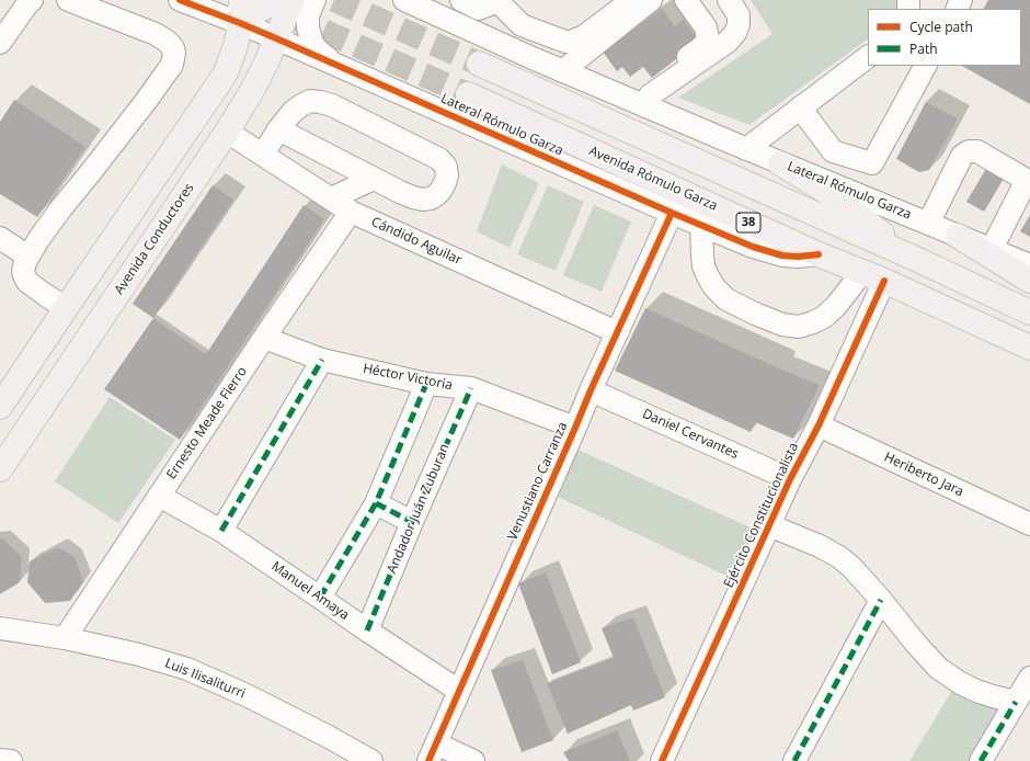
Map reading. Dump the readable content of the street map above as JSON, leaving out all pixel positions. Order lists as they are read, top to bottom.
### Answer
{
  "streets": {
    "main road": ["Avenida Rómulo Garza", "38", "Avenida Conductores"],
    "street": [
      "Lateral Rómulo Garza",
      "Cándido Aguilar",
      "Héctor Victoria",
      "Ernesto Meade Fierro",
      "Daniel Cervantes",
      "Heriberto Jara",
      "Venustiano Carranza",
      "Andador Juán Zuburan",
      "Ejército Constitucionalista",
      "Manuel Amaya",
      "Luis Ilisaliturri"
    ]
  },
  "crossings": [
    ["Lateral Rómulo Garza", "Avenida Rómulo Garza"],
    ["Lateral Rómulo Garza", "Avenida Conductores"],
    ["Lateral Rómulo Garza", "Venustiano Carranza"],
    ["Avenida Rómulo Garza", "Ejército Constitucionalista"],
    ["Avenida Conductores", "Cándido Aguilar"],
    ["Cándido Aguilar", "Ernesto Meade Fierro"],
    ["Cándido Aguilar", "Venustiano Carranza"],
    ["Héctor Victoria", "Ernesto Meade Fierro"],
    ["Héctor Victoria", "Venustiano Carranza"],
    ["Héctor Victoria", "Andador Juán Zuburan"],
    ["Ernesto Meade Fierro", "Manuel Amaya"],
    ["Ernesto Meade Fierro", "Luis Ilisaliturri"],
    ["Daniel Cervantes", "Venustiano Carranza"],
    ["Daniel Cervantes", "Ejército Constitucionalista"],
    ["Heriberto Jara", "Ejército Constitucionalista"],
    ["Venustiano Carranza", "Manuel Amaya"],
    ["Andador Juán Zuburan", "Manuel Amaya"]
  ],
  "legend": ["Cycle path", "Path"]
}
